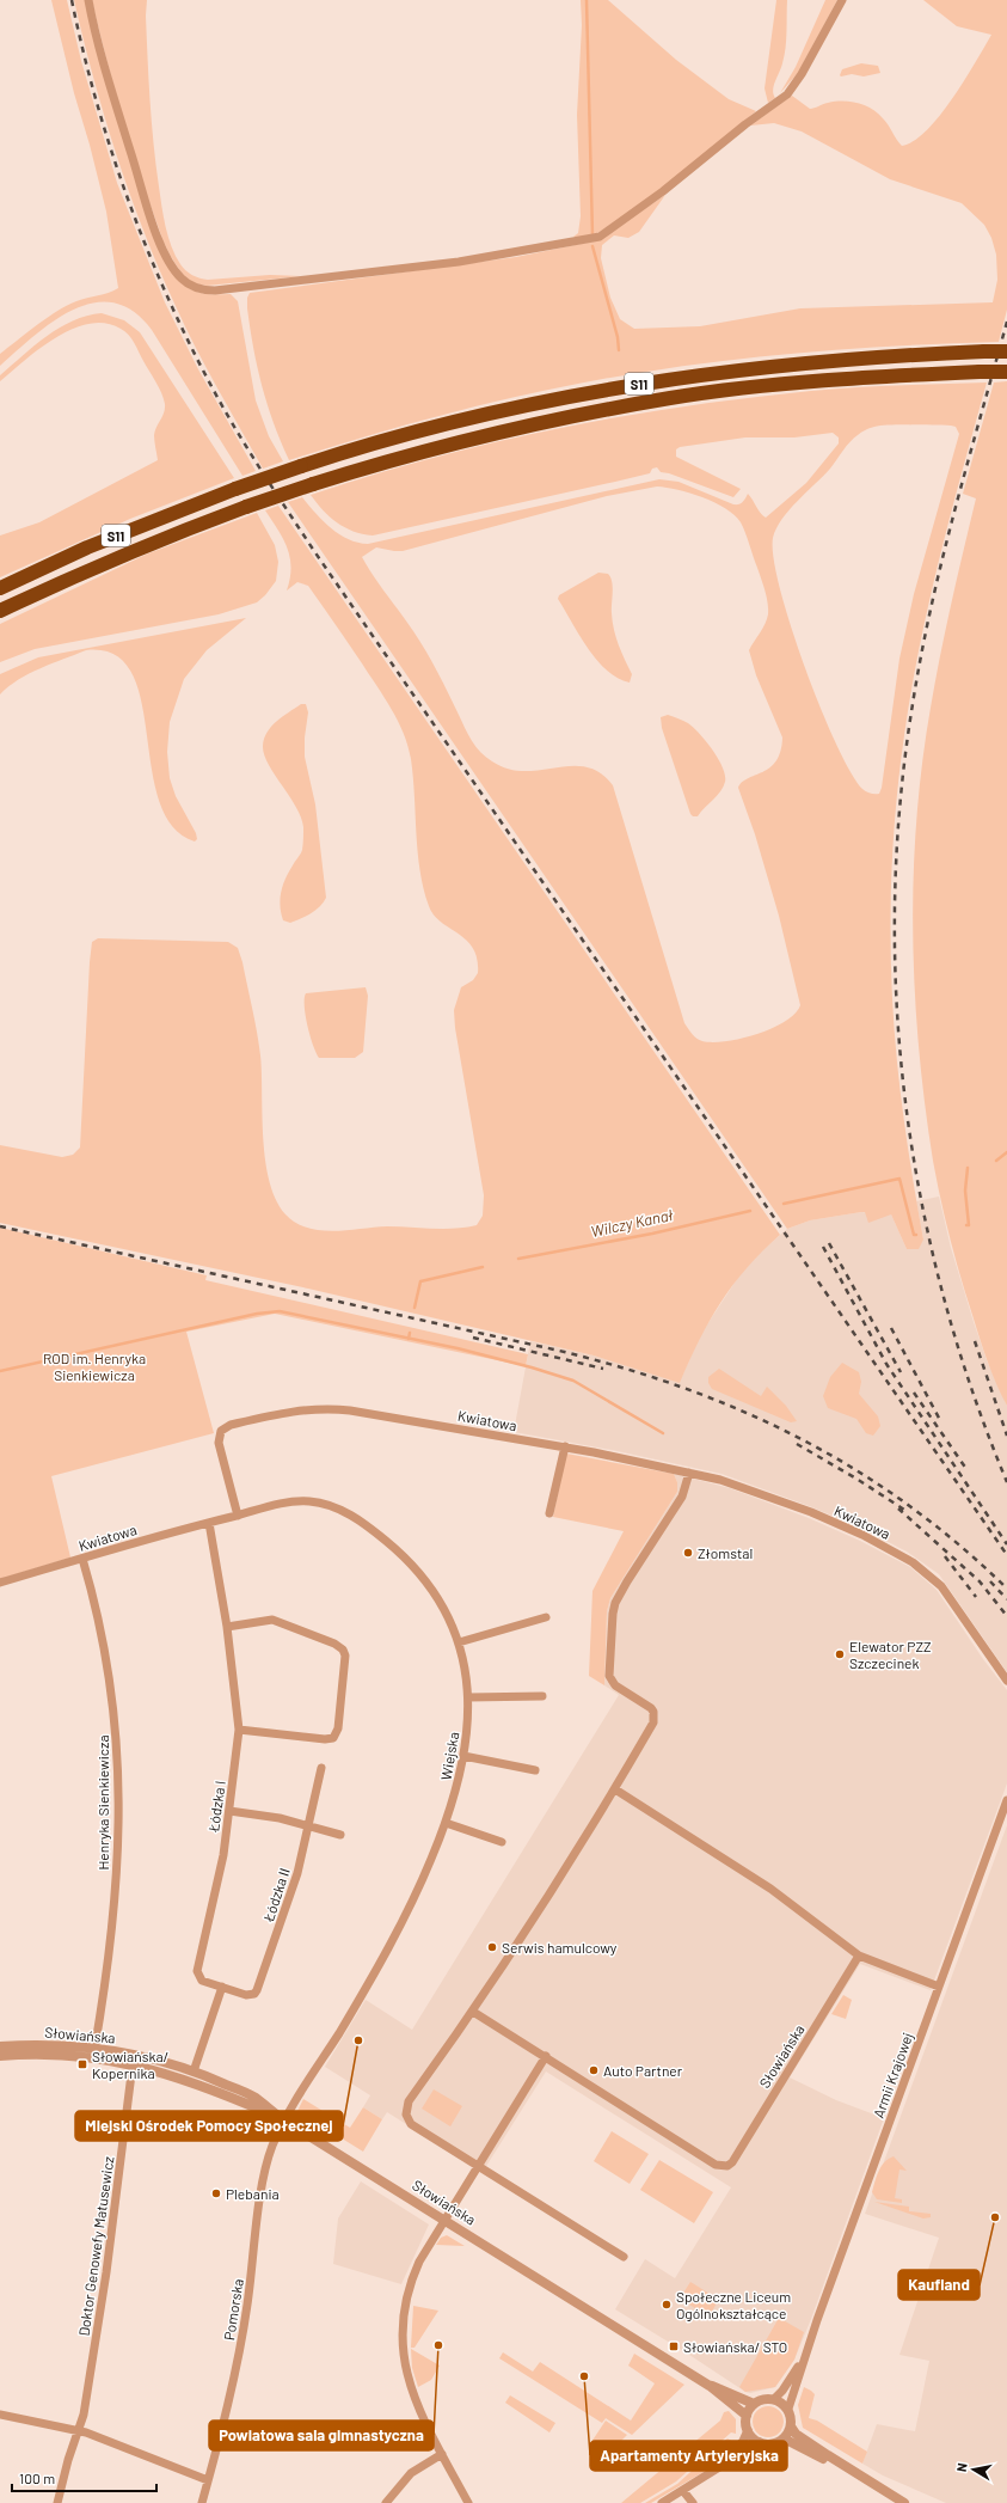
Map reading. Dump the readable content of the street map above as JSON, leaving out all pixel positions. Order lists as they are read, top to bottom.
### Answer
{
  "streets": {
    "highway": ["S11"],
    "street": [
      "Kwiatowa",
      "Wiejska",
      "Henryka Sienkiewicza",
      "Łódzka I",
      "Łódzka II",
      "Słowiańska",
      "Armii Krajowej",
      "Doktor Genowefy Matusewicz",
      "Pomorska"
    ]
  },
  "crossings": [
    ["Kwiatowa", "Wiejska"],
    ["Kwiatowa", "Henryka Sienkiewicza"],
    ["Kwiatowa", "Łódzka I"],
    ["Wiejska", "Słowiańska"],
    ["Wiejska", "Pomorska"],
    ["Henryka Sienkiewicza", "Słowiańska"],
    ["Łódzka I", "Łódzka II"],
    ["Słowiańska", "Armii Krajowej"],
    ["Słowiańska", "Doktor Genowefy Matusewicz"],
    ["Słowiańska", "Pomorska"]
  ],
  "water": ["Wilczy Kanał"],
  "parks": ["ROD im. Henryka Sienkiewicza"],
  "places": {
    "other": [
      "Złomstal",
      "Elewator PZZ Szczecinek",
      "Serwis hamulcowy",
      "Miejski Ośrodek Pomocy Społecznej",
      "Auto Partner",
      "Plebania",
      "Kaufland",
      "Społeczne Liceum Ogólnokształcące",
      "Powiatowa sala gimnastyczna",
      "Apartamenty Artyleryjska"
    ],
    "transit": ["Słowiańska/ Kopernika", "Słowiańska/ STO"]
  },
  "scale_bar": "100 m",
  "north": "left"
}
